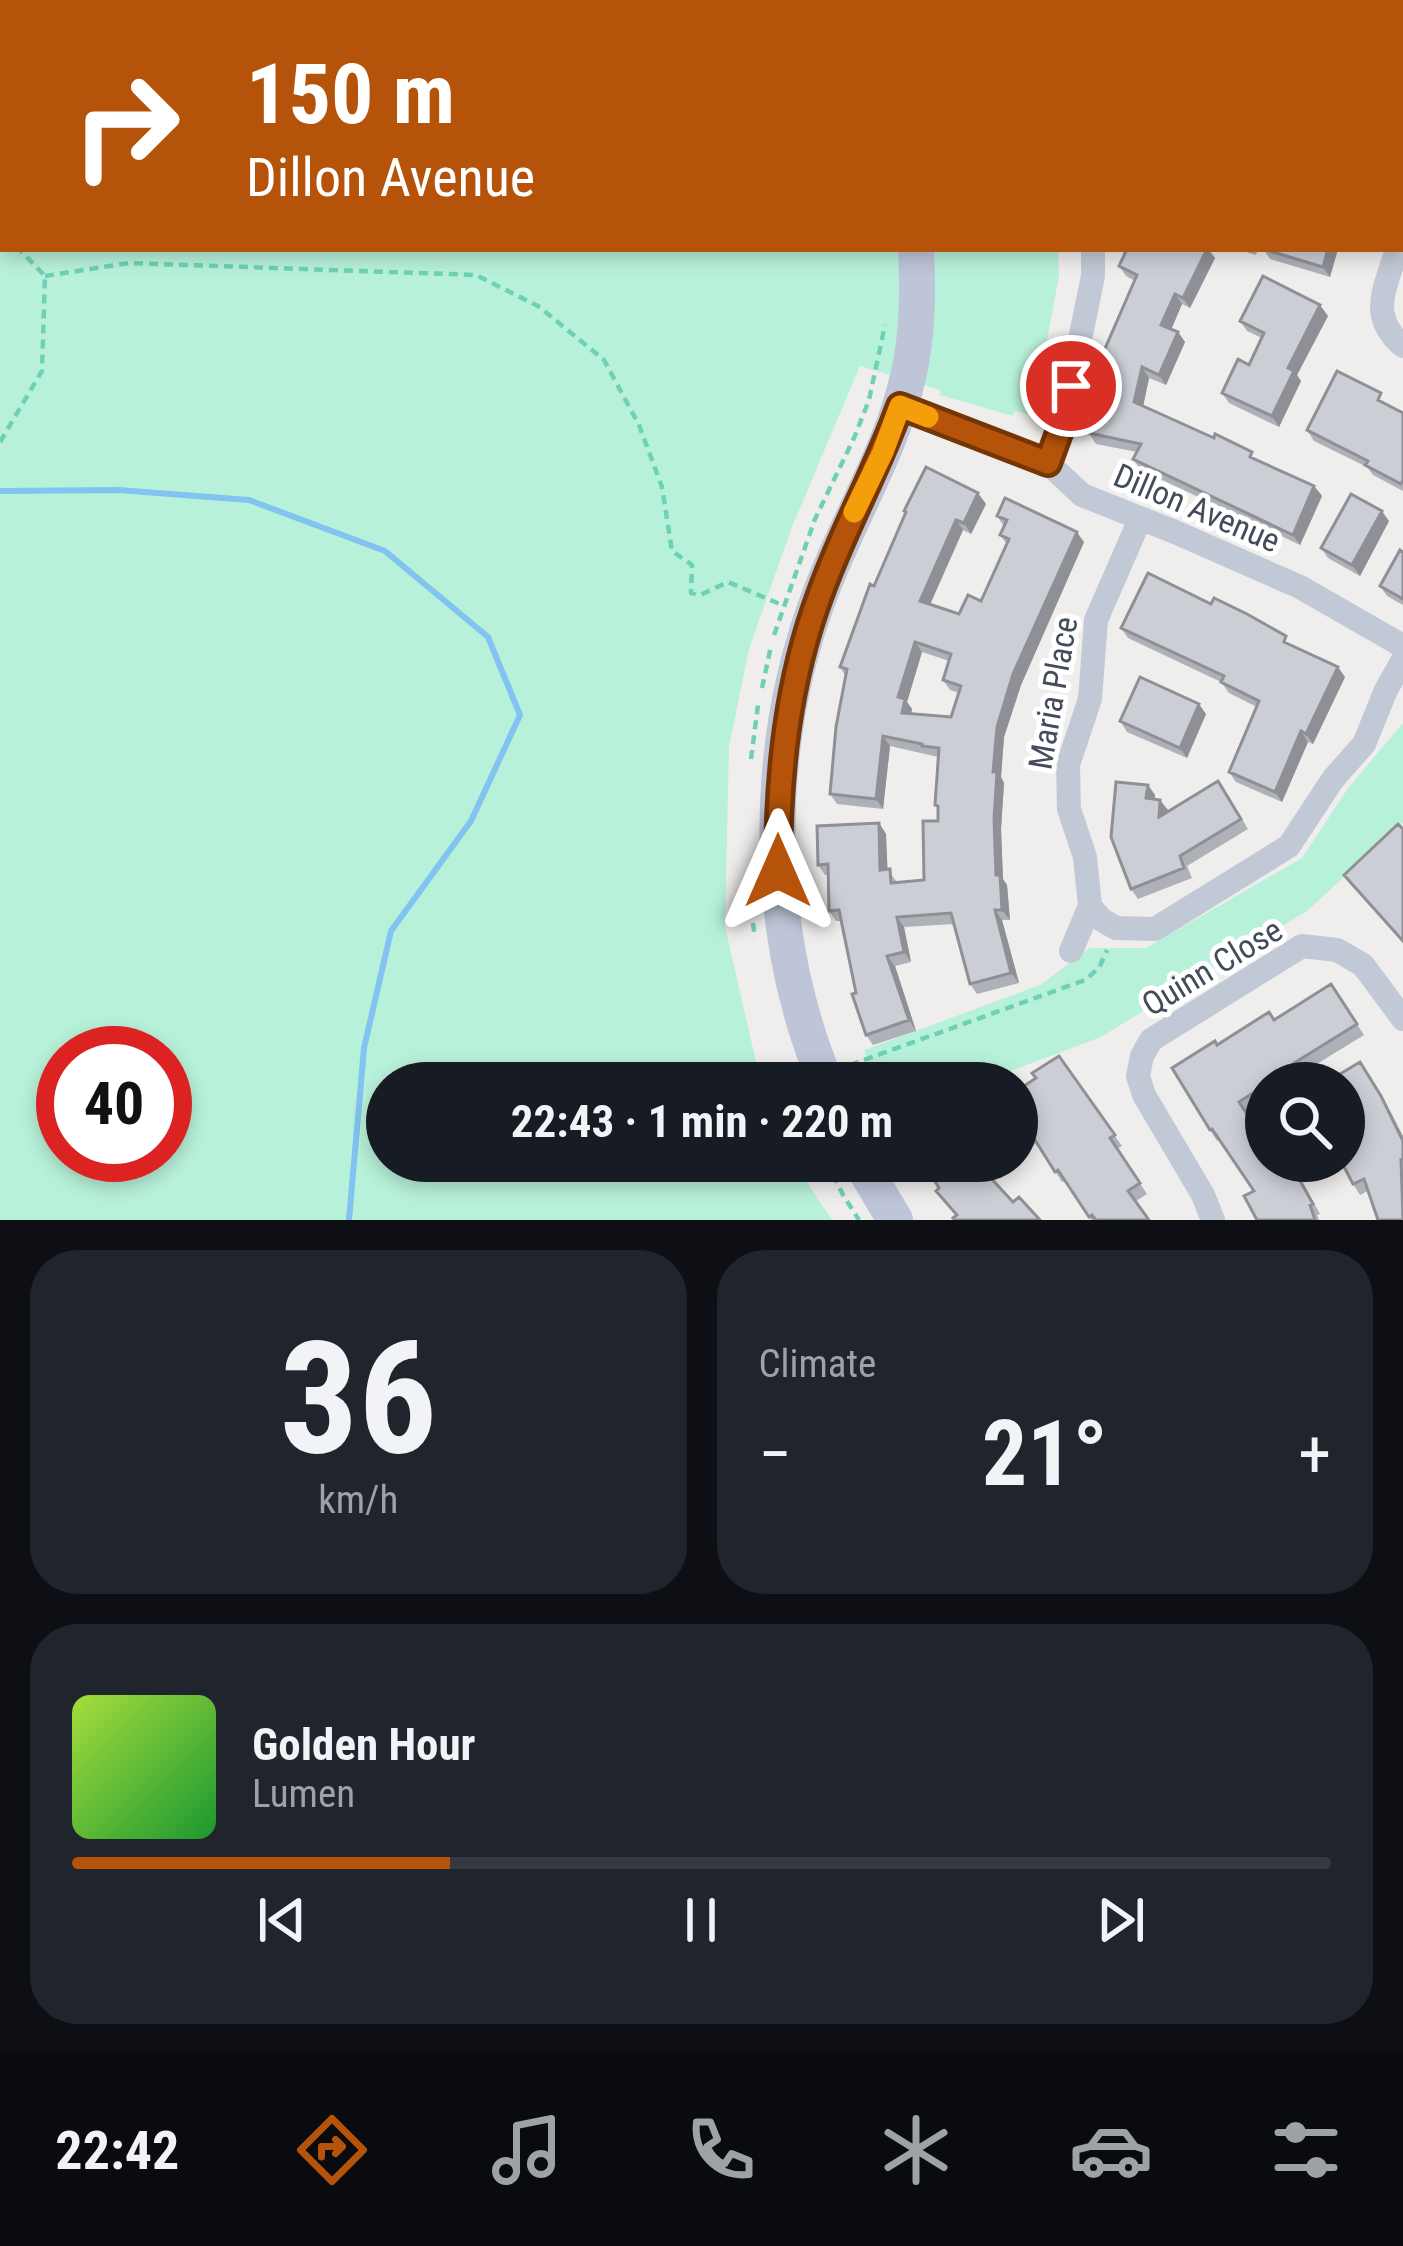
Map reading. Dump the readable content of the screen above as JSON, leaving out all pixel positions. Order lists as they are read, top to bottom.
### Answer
{
  "streets": {
    "street": ["Dillon Avenue", "Maria Place", "Quinn Close"]
  },
  "crossings": [
    ["Dillon Avenue", "Maria Place"]
  ],
  "page": {
    "turn": ["150 m", "Dillon Avenue"],
    "limit": "40",
    "trip": "22:43 · 1 min · 220 m",
    "tile": [
      ["36", "km/h"],
      "Climate"
    ],
    "heat": ["−", "21°", "+"],
    "song": ["Golden Hour", "Lumen"],
    "tabs": "22:42"
  }
}
